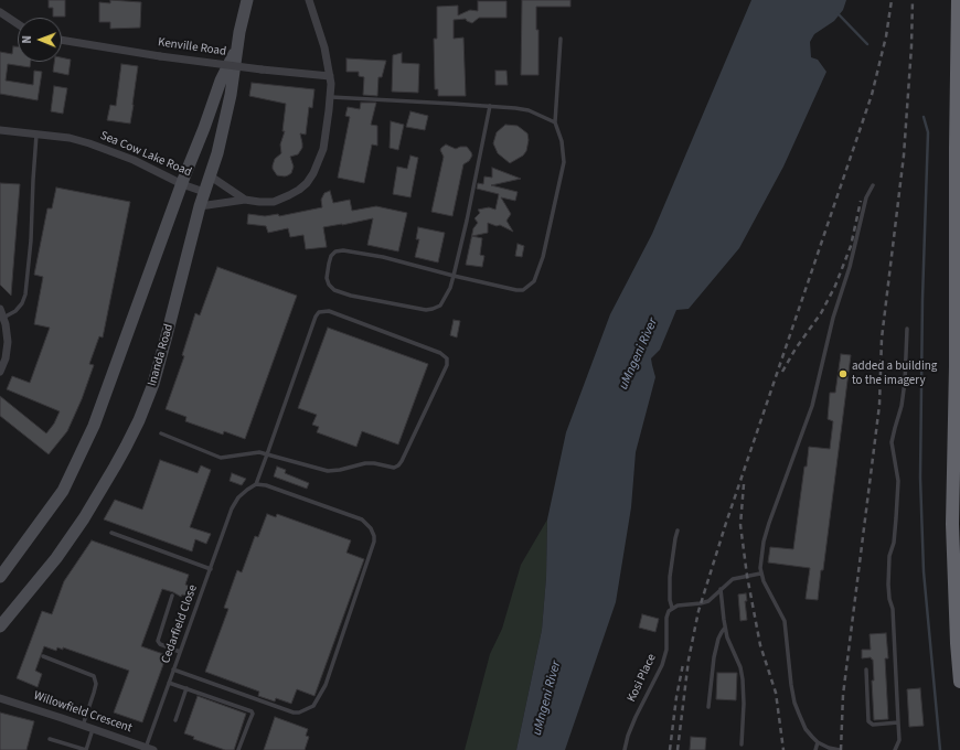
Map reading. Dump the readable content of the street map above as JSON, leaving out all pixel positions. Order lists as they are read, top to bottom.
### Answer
{
  "streets": {
    "main road": ["Inanda Road"],
    "street": ["Kenville Road", "Sea Cow Lake Road", "Willowfield Crescent"],
    "lane": ["Cedarfield Close", "Kosi Place"]
  },
  "crossings": [
    ["Sea Cow Lake Road", "Inanda Road"],
    ["Cedarfield Close", "Willowfield Crescent"]
  ],
  "water": ["uMngeni River"],
  "places": ["added a building to the imagery"],
  "north": "left"
}
